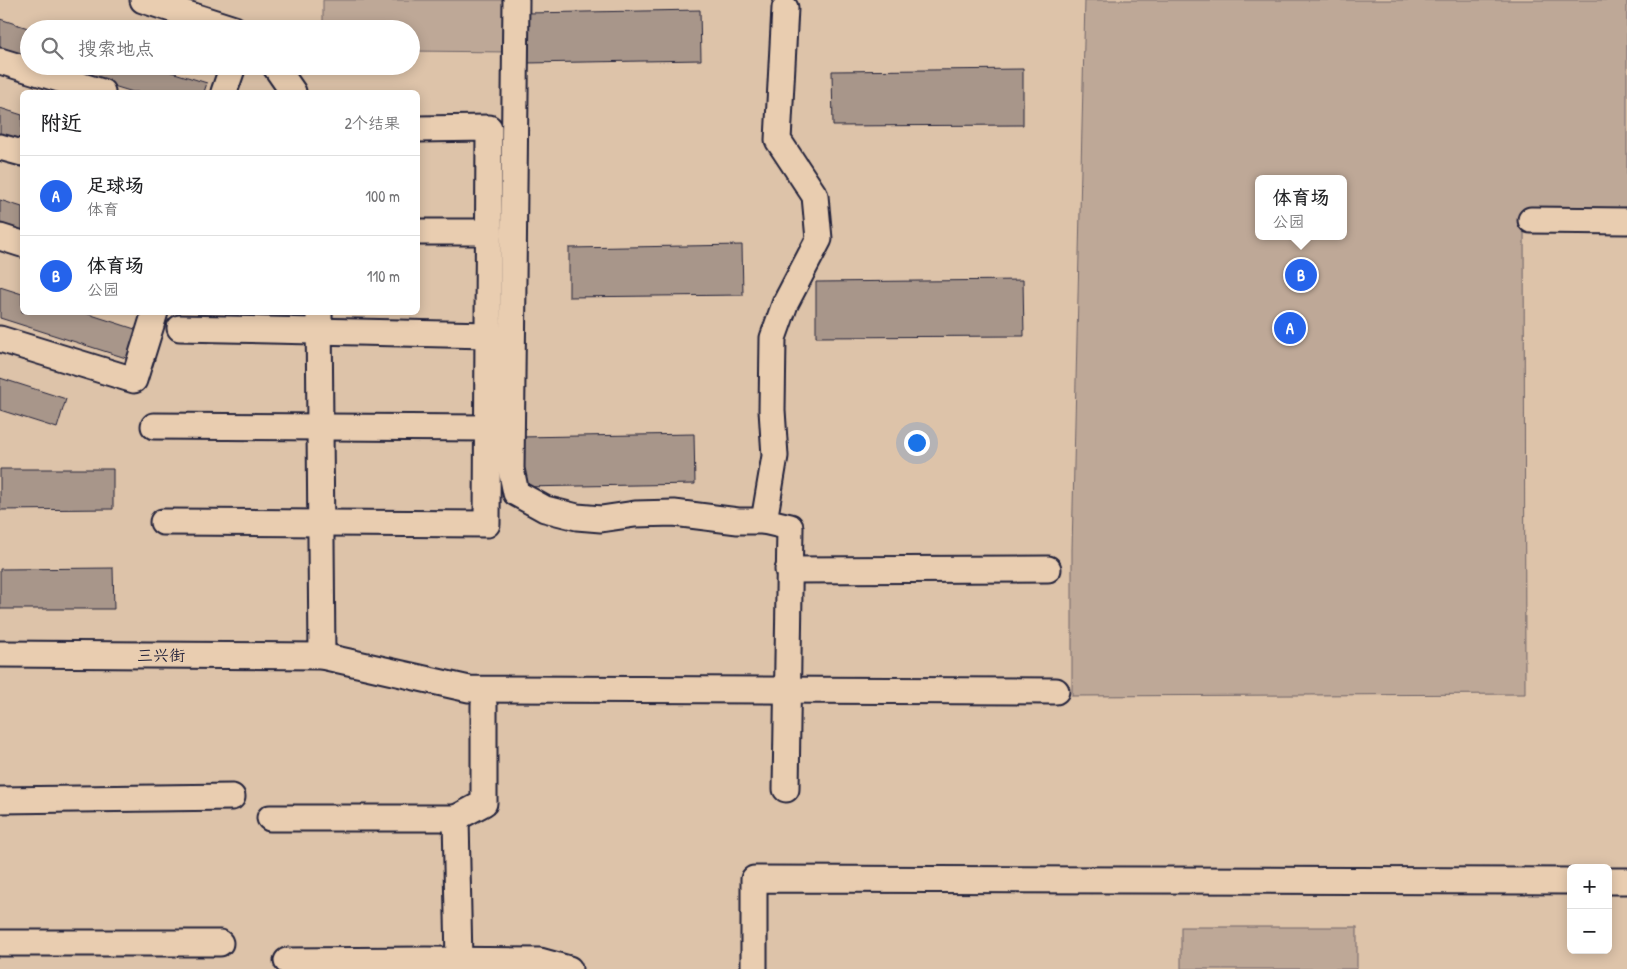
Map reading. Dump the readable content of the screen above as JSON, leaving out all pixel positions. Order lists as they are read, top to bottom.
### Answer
{
  "streets": {
    "street": ["三兴街"]
  },
  "page": {
    "search": "搜索地点",
    "heading": ["附近", "2个结果"],
    "list": [
      {
        "mark": "A",
        "name": "足球场",
        "note": "体育",
        "value": "100 m"
      },
      {
        "mark": "B",
        "name": "体育场",
        "note": "公园",
        "value": "110 m"
      }
    ],
    "popup": ["体育场", "公园"],
    "pins": ["B", "A"],
    "map_buttons": ["+", "−"]
  }
}
